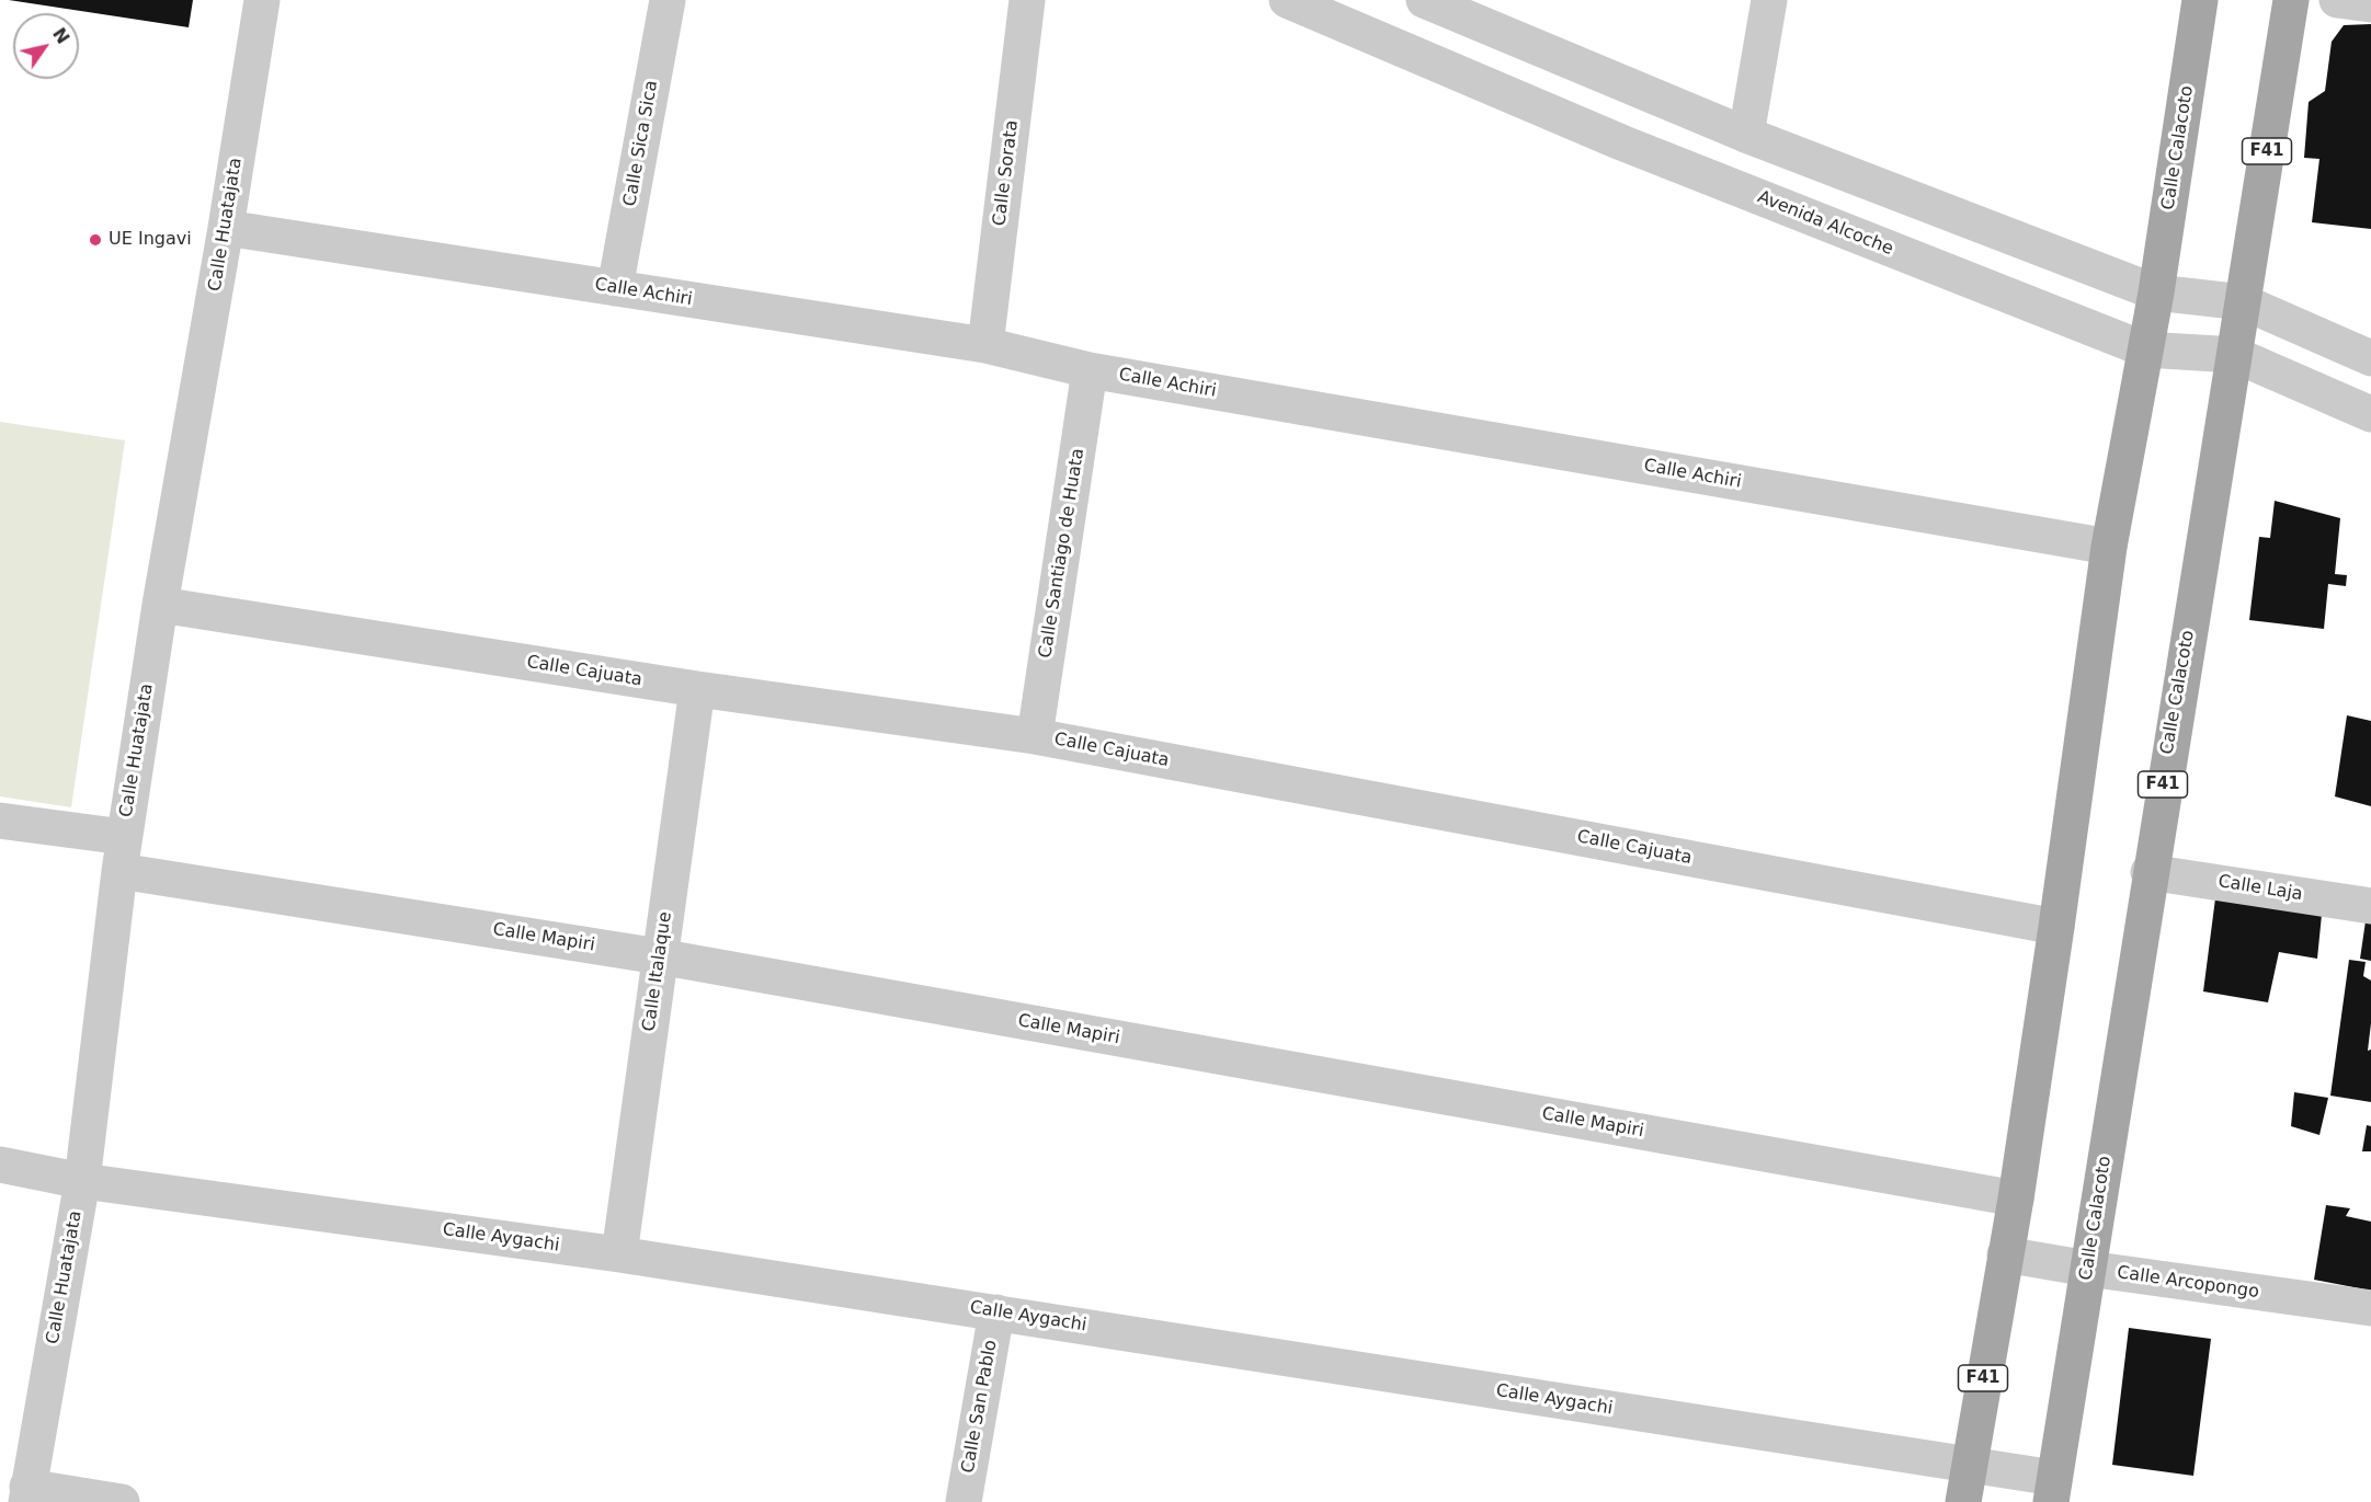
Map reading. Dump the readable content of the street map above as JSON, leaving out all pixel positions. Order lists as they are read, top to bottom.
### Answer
{
  "streets": {
    "main road": ["Calle Calacoto", "F41"],
    "street": [
      "Calle Sica Sica",
      "Calle Sorata",
      "Avenida Alcoche",
      "Calle Huatajata",
      "Calle Achiri",
      "Calle Santiago de Huata",
      "Calle Cajuata",
      "Calle Laja",
      "Calle Mapiri",
      "Calle Italaque",
      "Calle Aygachi",
      "Calle Arcopongo",
      "Calle San Pablo"
    ]
  },
  "crossings": [
    ["Calle Sica Sica", "Calle Achiri"],
    ["Calle Calacoto", "Avenida Alcoche"],
    ["Calle Calacoto", "Calle Achiri"],
    ["Calle Calacoto", "Calle Cajuata"],
    ["Calle Calacoto", "Calle Laja"],
    ["Calle Calacoto", "Calle Mapiri"],
    ["Calle Calacoto", "Calle Aygachi"],
    ["Calle Calacoto", "Calle Arcopongo"],
    ["Calle Sorata", "Calle Achiri"],
    ["Calle Huatajata", "Calle Achiri"],
    ["Calle Huatajata", "Calle Cajuata"],
    ["Calle Huatajata", "Calle Mapiri"],
    ["Calle Huatajata", "Calle Aygachi"],
    ["Calle Achiri", "Calle Santiago de Huata"],
    ["Calle Santiago de Huata", "Calle Cajuata"],
    ["Calle Cajuata", "Calle Italaque"],
    ["Calle Mapiri", "Calle Italaque"],
    ["Calle Italaque", "Calle Aygachi"],
    ["Calle Aygachi", "Calle San Pablo"]
  ],
  "places": ["UE Ingavi"],
  "north": "top right"
}
